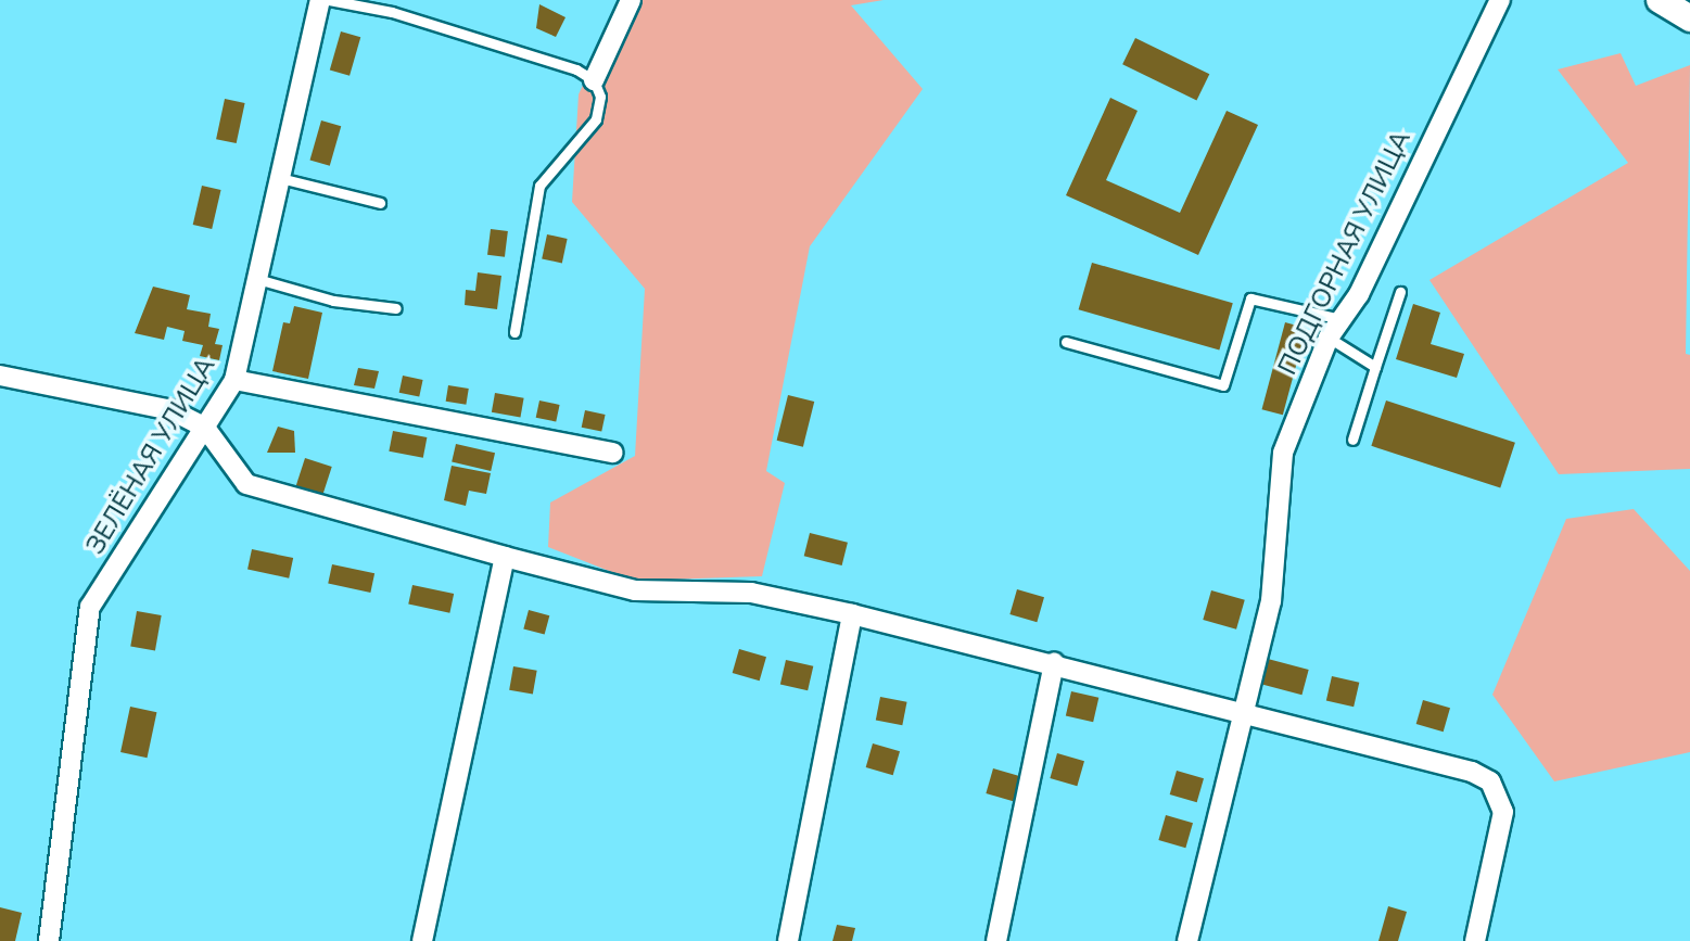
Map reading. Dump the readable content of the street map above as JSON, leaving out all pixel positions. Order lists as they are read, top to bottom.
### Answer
{
  "streets": {
    "street": ["ПОДГОРНАЯ УЛИЦА", "ЗЕЛЁНАЯ УЛИЦА"]
  }
}
